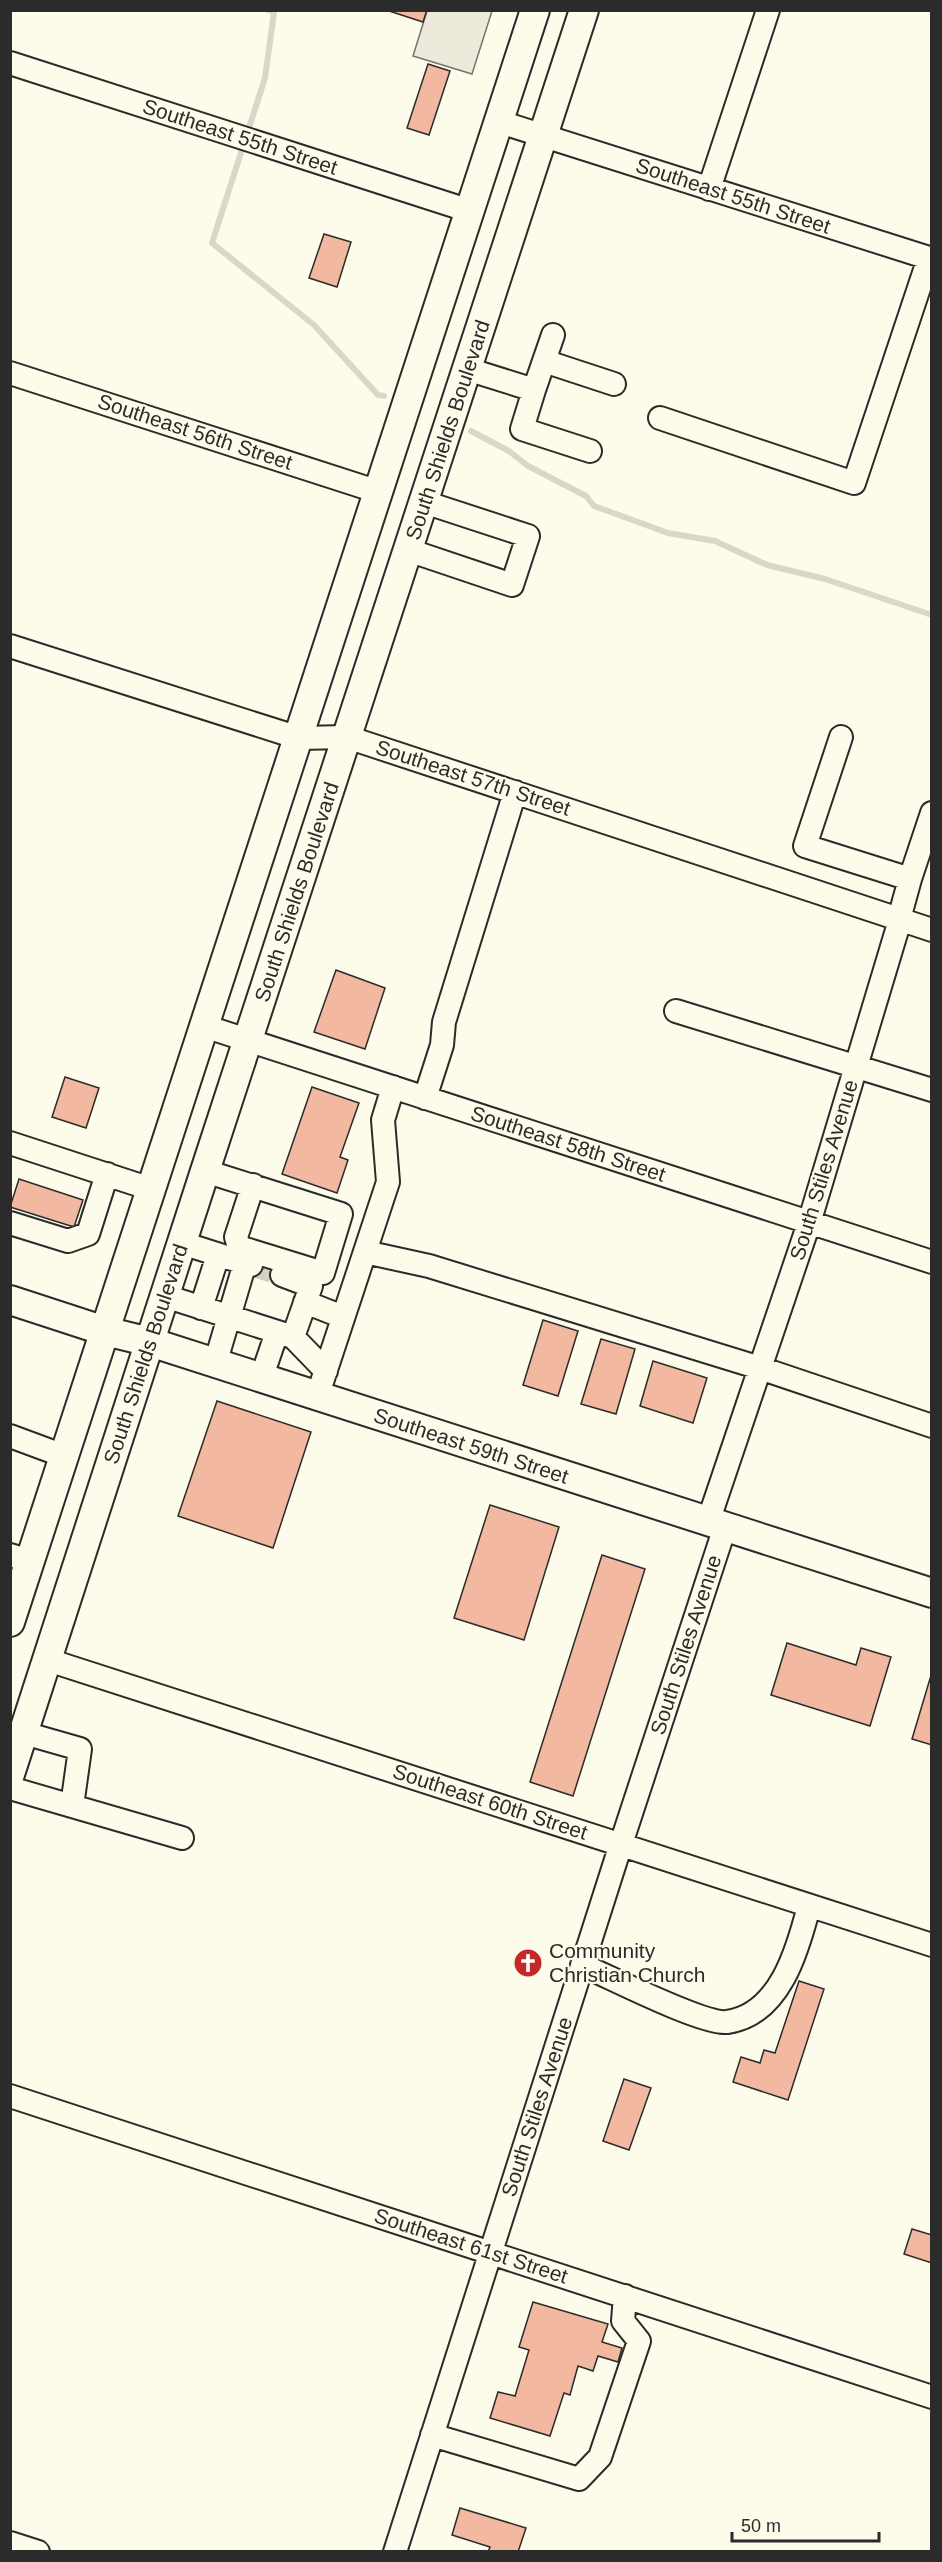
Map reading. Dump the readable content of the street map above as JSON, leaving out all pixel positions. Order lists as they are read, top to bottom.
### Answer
{
  "streets": {
    "main road": ["South Shields Boulevard", "Southeast 59th Street"],
    "street": [
      "Southeast 55th Street",
      "Southeast 56th Street",
      "Southeast 57th Street",
      "Southeast 58th Street",
      "South Stiles Avenue",
      "Southeast 60th Street",
      "Southeast 61st Street"
    ]
  },
  "crossings": [
    ["Southeast 55th Street", "South Shields Boulevard"],
    ["South Shields Boulevard", "Southeast 57th Street"],
    ["South Shields Boulevard", "Southeast 58th Street"],
    ["South Shields Boulevard", "Southeast 59th Street"],
    ["South Shields Boulevard", "Southeast 60th Street"],
    ["Southeast 57th Street", "South Stiles Avenue"],
    ["Southeast 58th Street", "South Stiles Avenue"],
    ["South Stiles Avenue", "Southeast 59th Street"],
    ["South Stiles Avenue", "Southeast 60th Street"],
    ["South Stiles Avenue", "Southeast 61st Street"]
  ],
  "places": {
    "church": ["Community Christian Church"]
  },
  "scale_bar": "50 m"
}
